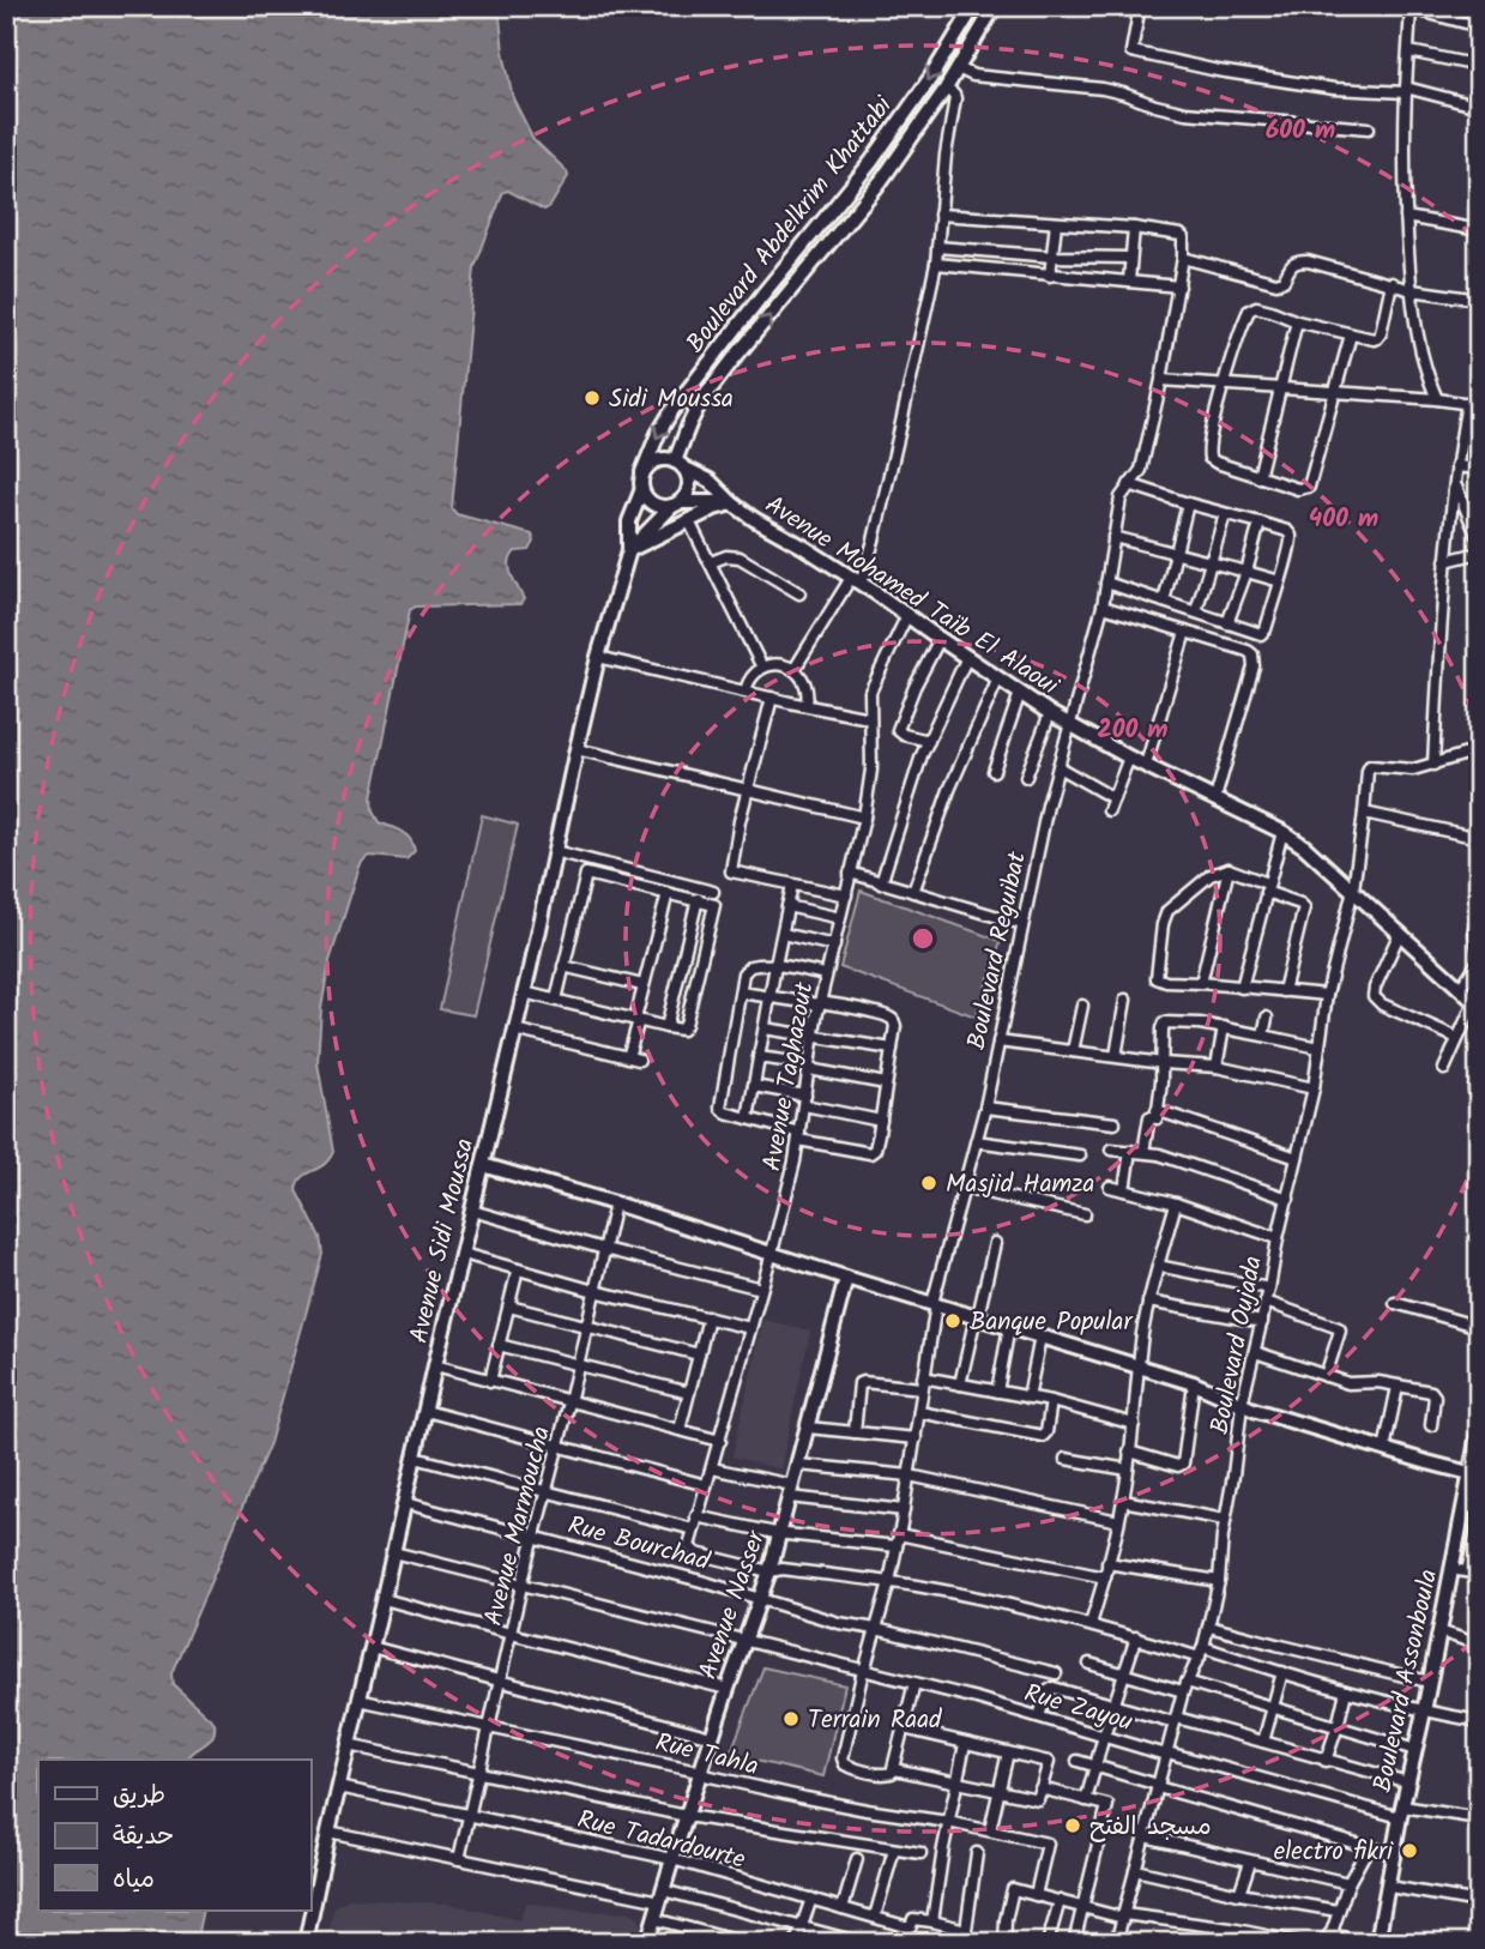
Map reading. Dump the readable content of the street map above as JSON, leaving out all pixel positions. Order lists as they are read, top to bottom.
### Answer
{
  "streets": {
    "street": [
      "Boulevard Abdelkrim Khattabi",
      "Avenue Mohamed Taïb El Alaoui",
      "Boulevard Reguibat",
      "Avenue Taghazout",
      "Avenue Sidi Moussa",
      "Boulevard Oujada",
      "Avenue Marmoucha",
      "Rue Bourchad",
      "Avenue Nasser",
      "Boulevard Assonboula",
      "Rue Zayou",
      "Rue Tahla",
      "Rue Tadardourte"
    ]
  },
  "crossings": [
    ["Boulevard Abdelkrim Khattabi", "Avenue Mohamed Taïb El Alaoui"],
    ["Boulevard Abdelkrim Khattabi", "Avenue Sidi Moussa"],
    ["Avenue Mohamed Taïb El Alaoui", "Boulevard Reguibat"],
    ["Avenue Mohamed Taïb El Alaoui", "Avenue Taghazout"],
    ["Avenue Mohamed Taïb El Alaoui", "Avenue Sidi Moussa"],
    ["Avenue Mohamed Taïb El Alaoui", "Boulevard Oujada"],
    ["Boulevard Reguibat", "Rue Bourchad"],
    ["Boulevard Reguibat", "Rue Zayou"],
    ["Avenue Taghazout", "Avenue Nasser"],
    ["Avenue Sidi Moussa", "Rue Bourchad"],
    ["Avenue Sidi Moussa", "Rue Zayou"],
    ["Avenue Sidi Moussa", "Rue Tahla"],
    ["Avenue Sidi Moussa", "Rue Tadardourte"],
    ["Boulevard Oujada", "Rue Zayou"],
    ["Avenue Marmoucha", "Rue Bourchad"],
    ["Avenue Marmoucha", "Rue Zayou"],
    ["Avenue Marmoucha", "Rue Tahla"],
    ["Avenue Marmoucha", "Rue Tadardourte"],
    ["Rue Bourchad", "Avenue Nasser"],
    ["Avenue Nasser", "Rue Zayou"],
    ["Avenue Nasser", "Rue Tahla"],
    ["Avenue Nasser", "Rue Tadardourte"],
    ["Boulevard Assonboula", "Rue Zayou"]
  ],
  "places": [
    "Sidi Moussa",
    "Masjid Hamza",
    "Banque Popular",
    "Terrain Raad",
    "مسجد الفتح",
    "electro fikri"
  ],
  "legend": ["طريق", "حديقة", "مياه"],
  "rings": ["600 m", "400 m", "200 m"]
}
